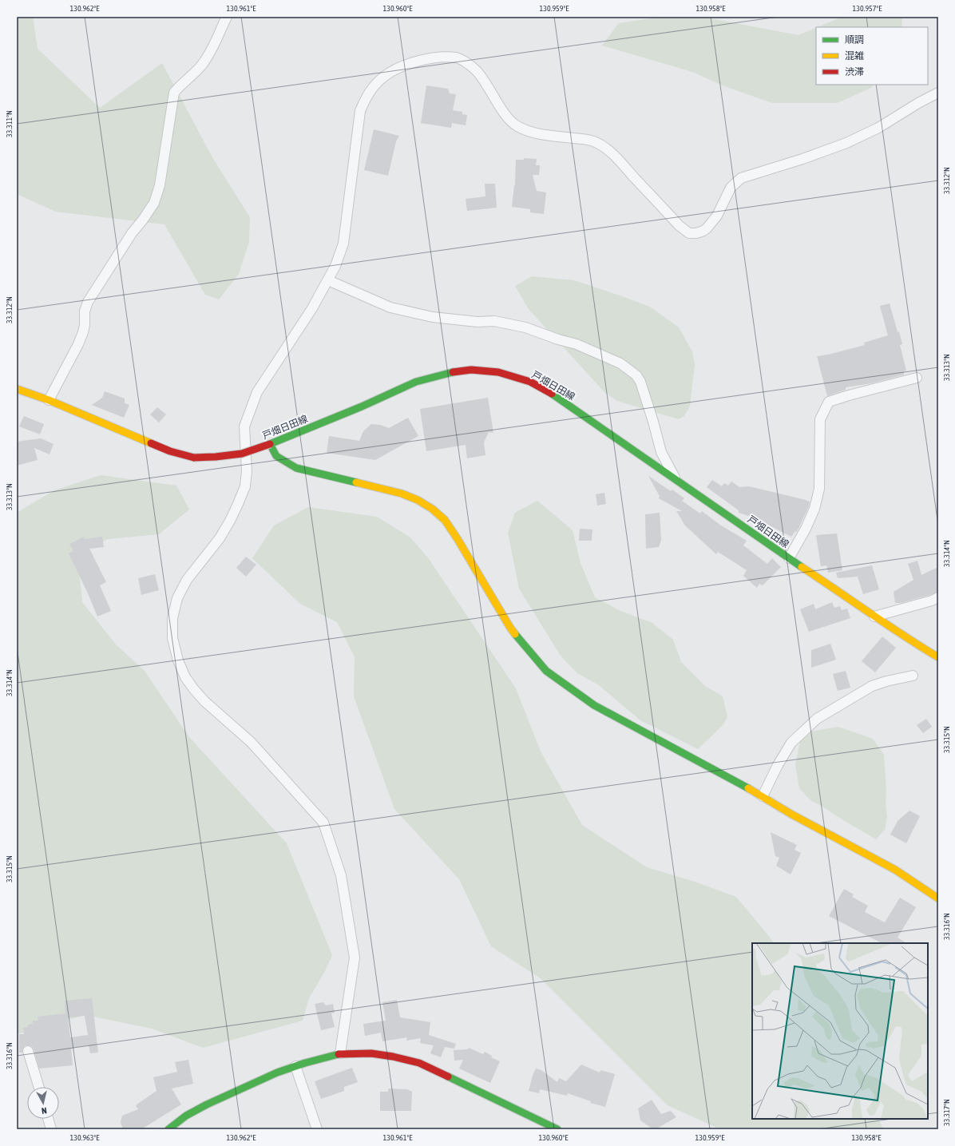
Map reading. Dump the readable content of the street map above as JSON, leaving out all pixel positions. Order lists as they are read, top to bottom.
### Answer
{
  "streets": {
    "street": ["戸畑日田線"]
  },
  "legend": ["順調", "混雑", "渋滞"],
  "north": "bottom",
  "coordinates": [
    "130.962°E",
    "130.961°E",
    "130.960°E",
    "130.959°E",
    "130.958°E",
    "130.957°E",
    "33.311°N",
    "33.312°N",
    "33.313°N",
    "33.314°N",
    "33.315°N",
    "33.316°N",
    "33.317°N",
    "130.963°E"
  ]
}
